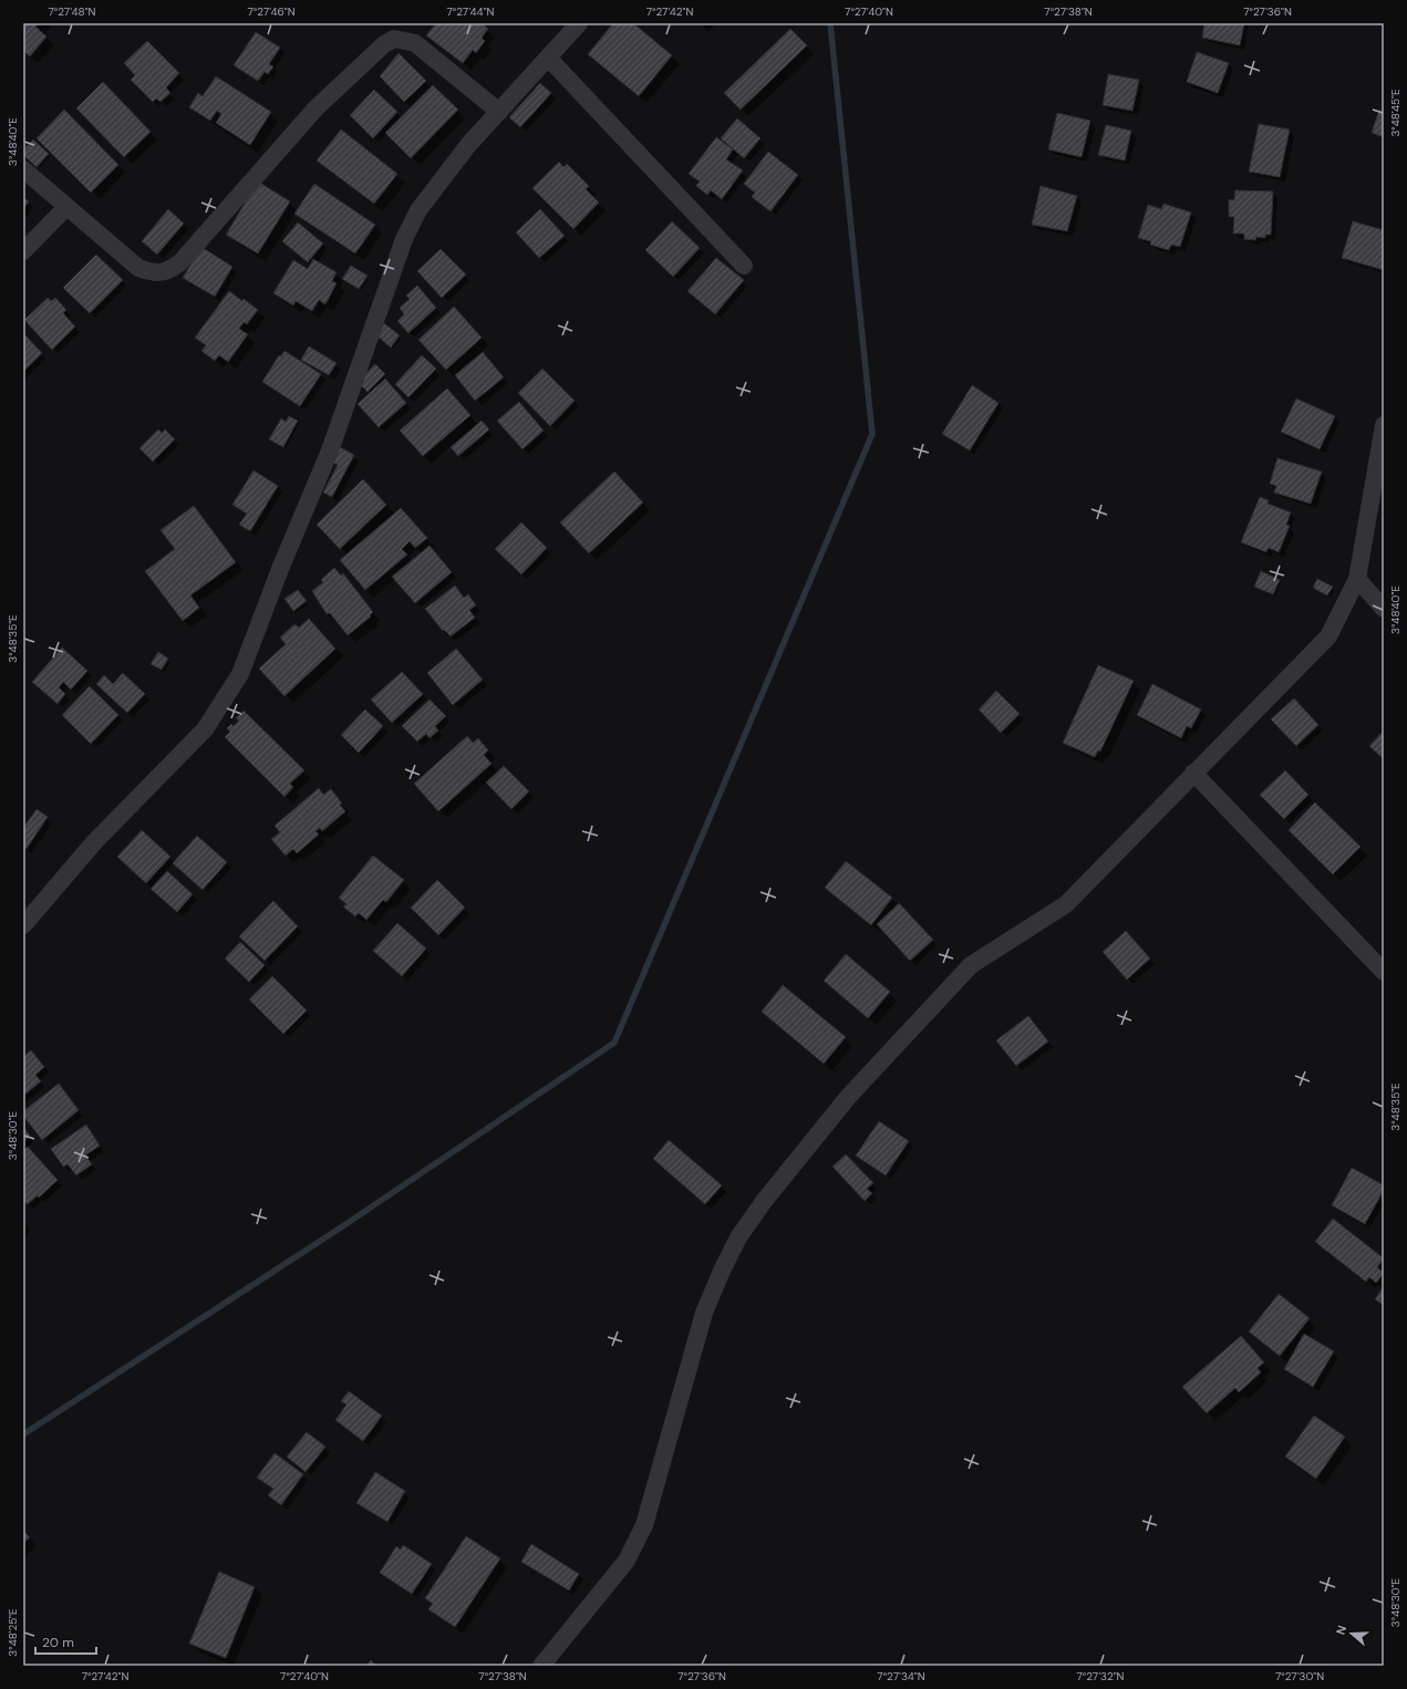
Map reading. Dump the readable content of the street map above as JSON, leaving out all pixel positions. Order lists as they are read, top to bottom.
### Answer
{
  "scale_bar": "20 m",
  "north": "left",
  "coordinates": [
    "7°27'48\"N",
    "7°27'46\"N",
    "7°27'44\"N",
    "7°27'42\"N",
    "7°27'40\"N",
    "7°27'38\"N",
    "7°27'36\"N",
    "3°48'45\"E",
    "3°48'40\"E",
    "3°48'35\"E",
    "3°48'30\"E",
    "3°48'25\"E",
    "7°27'34\"N",
    "7°27'32\"N",
    "7°27'30\"N"
  ]
}
